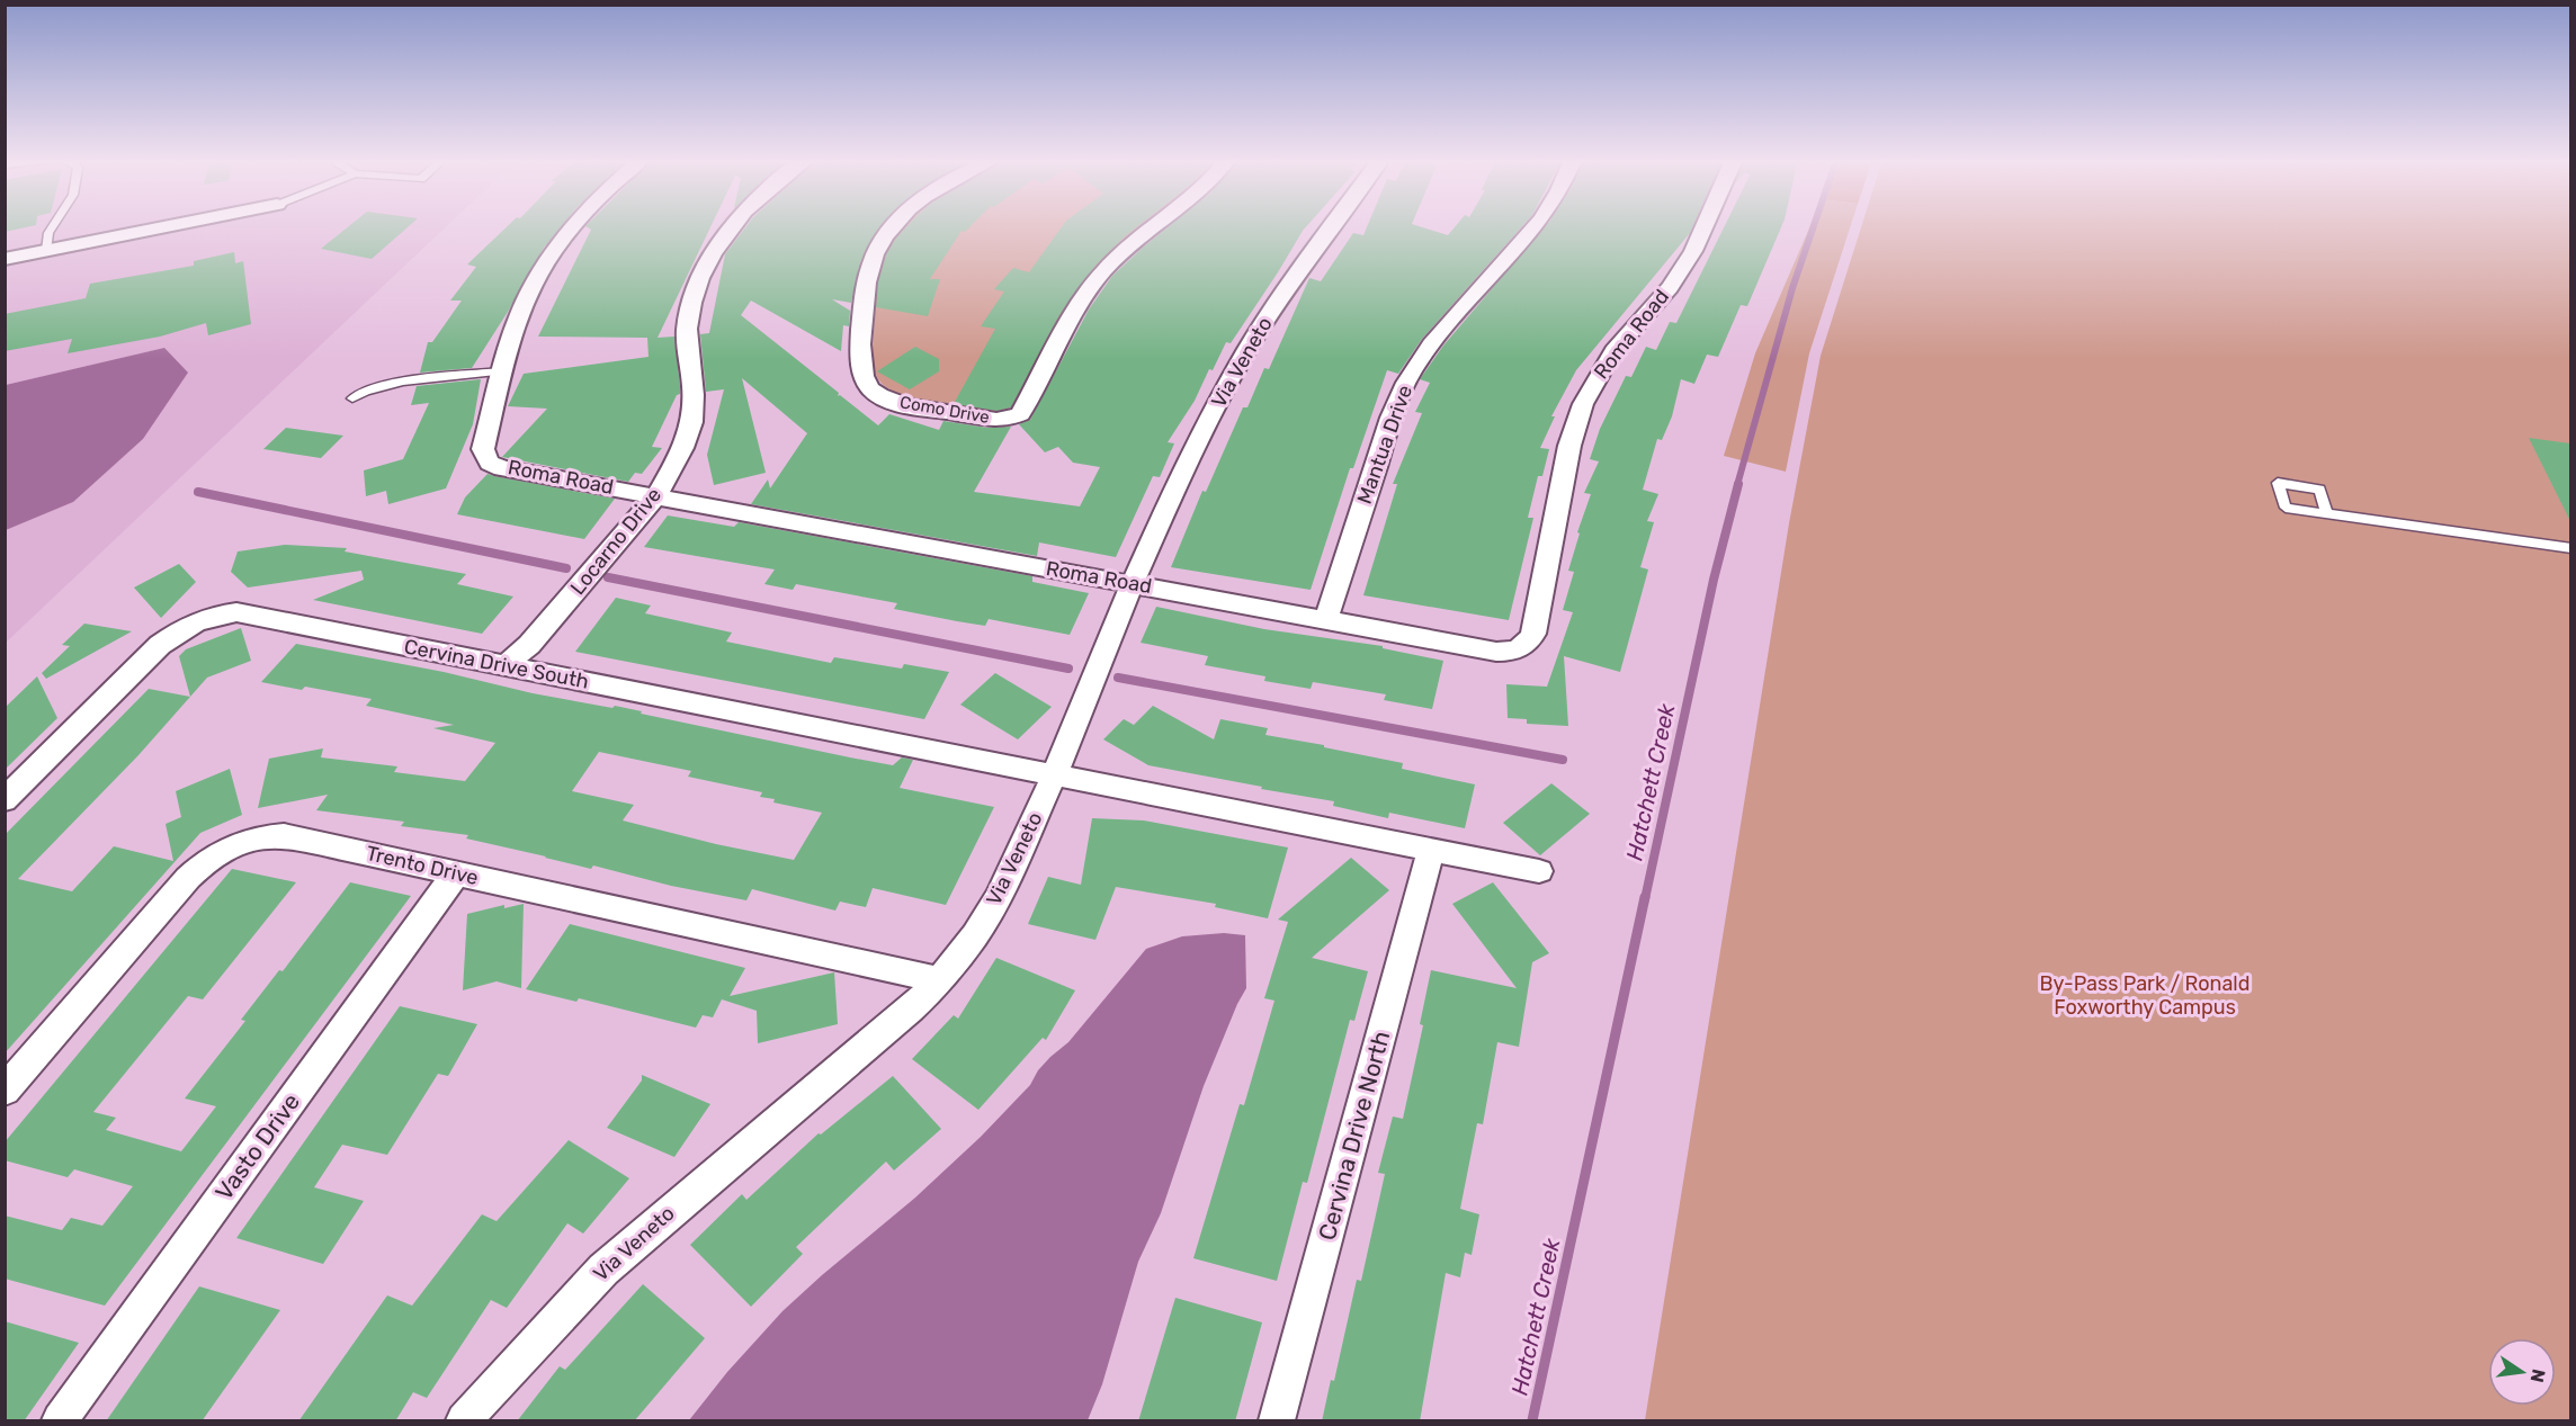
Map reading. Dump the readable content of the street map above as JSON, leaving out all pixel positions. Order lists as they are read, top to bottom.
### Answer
{
  "streets": {
    "street": [
      "Roma Road",
      "Via Veneto",
      "Como Drive",
      "Mantua Drive",
      "Locarno Drive",
      "Cervina Drive South",
      "Trento Drive",
      "Cervina Drive North",
      "Vasto Drive"
    ]
  },
  "crossings": [
    ["Roma Road", "Via Veneto"],
    ["Roma Road", "Mantua Drive"],
    ["Roma Road", "Locarno Drive"],
    ["Via Veneto", "Cervina Drive South"],
    ["Via Veneto", "Trento Drive"],
    ["Locarno Drive", "Cervina Drive South"],
    ["Trento Drive", "Vasto Drive"]
  ],
  "water": ["Hatchett Creek"],
  "parks": ["By-Pass Park / Ronald Foxworthy Campus"],
  "north": "right"
}
